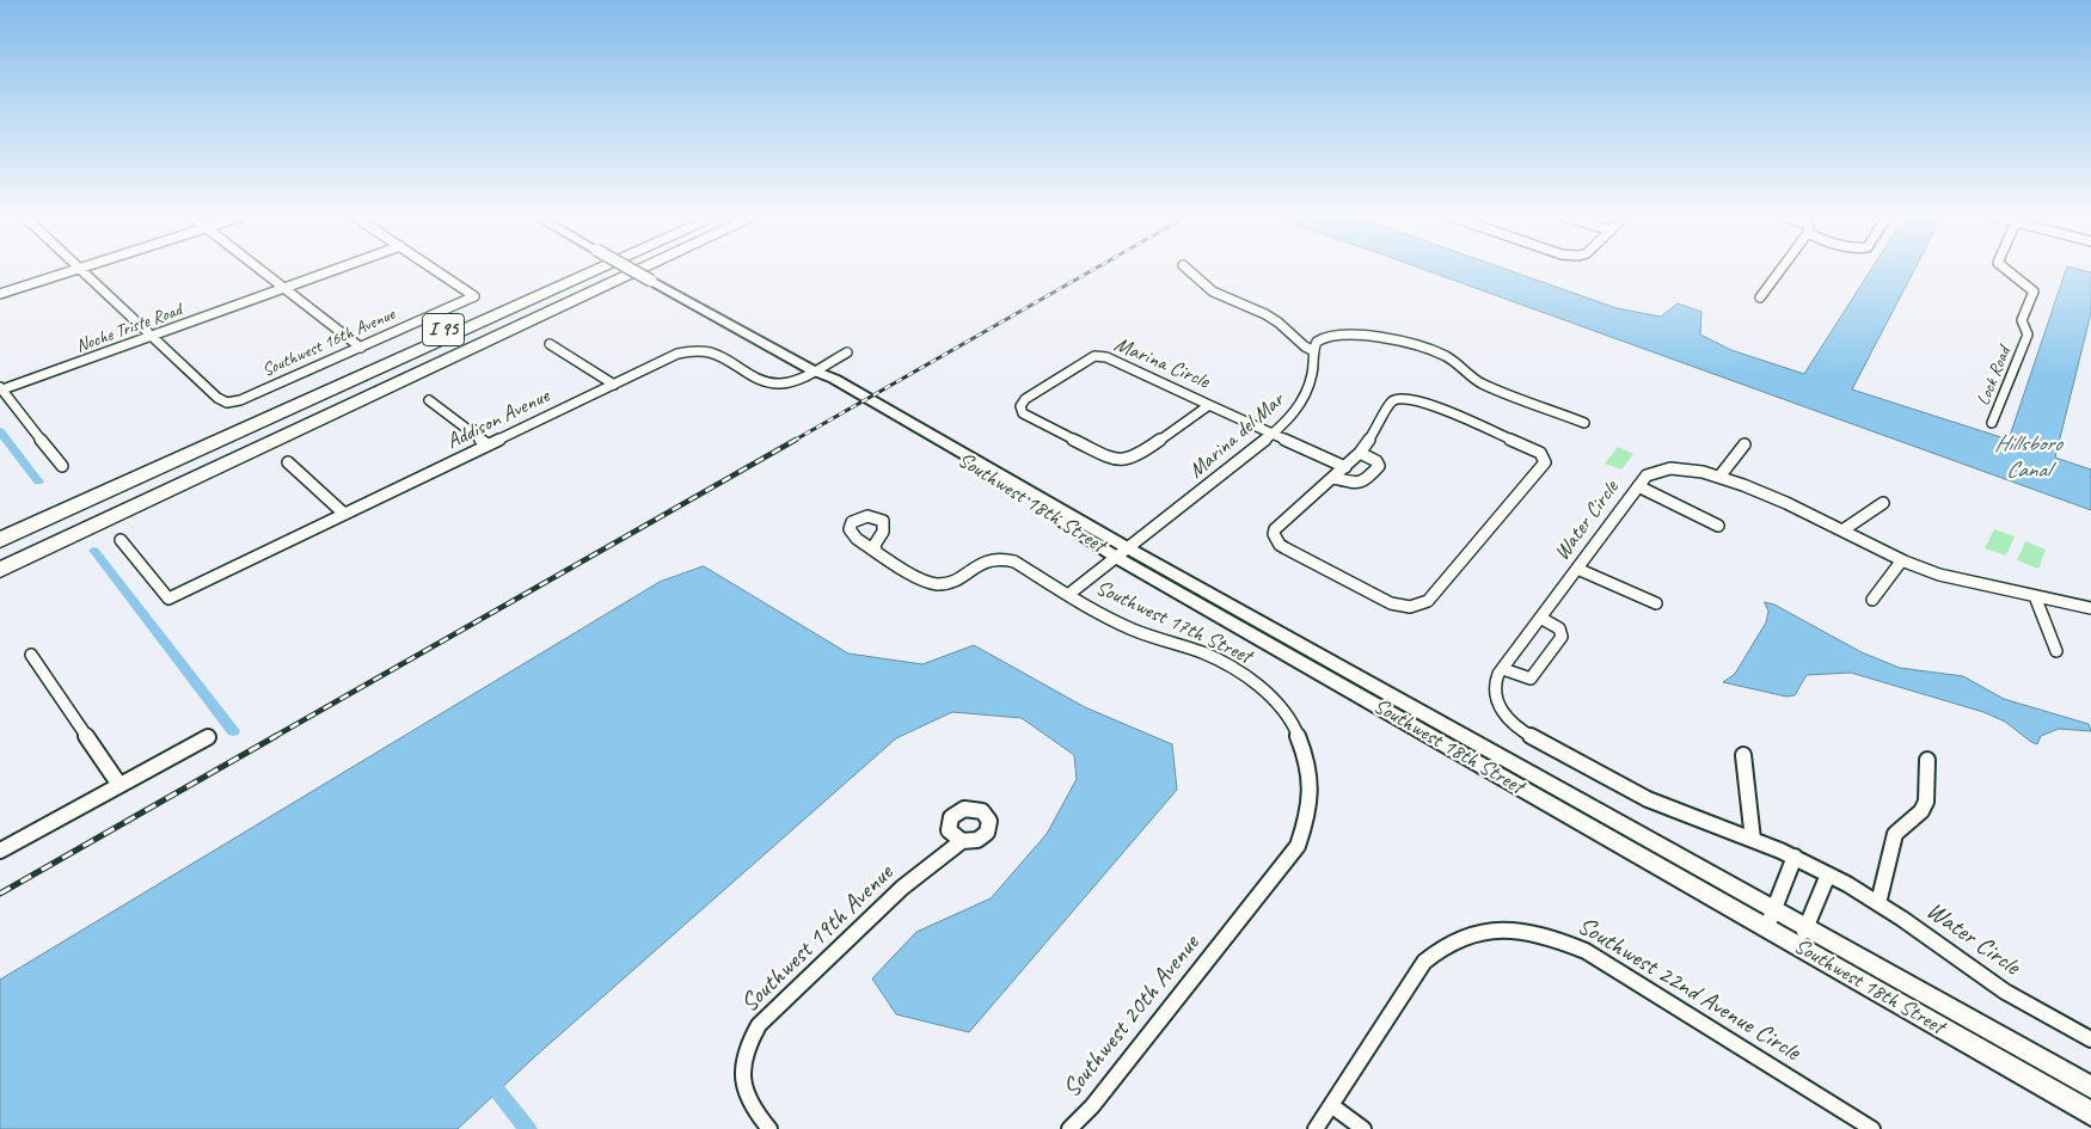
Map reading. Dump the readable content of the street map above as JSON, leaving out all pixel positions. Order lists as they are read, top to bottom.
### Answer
{
  "streets": {
    "highway": ["I 95"],
    "main road": ["Southwest 18th Street"],
    "street": [
      "Noche Triste Road",
      "Southwest 16th Avenue",
      "Marina Circle",
      "Lock Road",
      "Addison Avenue",
      "Marina del Mar",
      "Water Circle",
      "Southwest 17th Street",
      "Southwest 19th Avenue",
      "Southwest 22nd Avenue Circle",
      "Southwest 20th Avenue"
    ]
  },
  "crossings": [
    ["Noche Triste Road", "Southwest 16th Avenue"],
    ["Addison Avenue", "Southwest 18th Street"],
    ["Marina del Mar", "Southwest 18th Street"],
    ["Marina del Mar", "Southwest 17th Street"],
    ["Southwest 18th Street", "Southwest 17th Street"],
    ["Southwest 17th Street", "Southwest 20th Avenue"]
  ],
  "water": ["Hillsboro Canal"]
}
